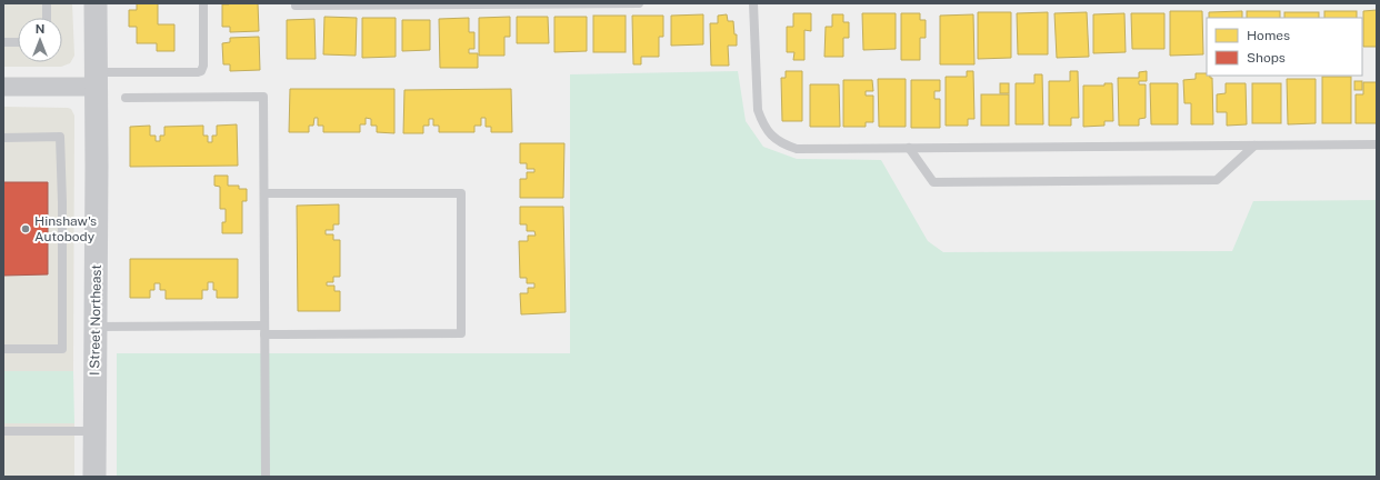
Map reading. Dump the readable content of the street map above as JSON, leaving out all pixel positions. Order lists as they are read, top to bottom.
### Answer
{
  "streets": {
    "street": ["I Street Northeast"]
  },
  "places": ["Hinshaw's Autobody"],
  "legend": ["Homes", "Shops"],
  "north": "top"
}
